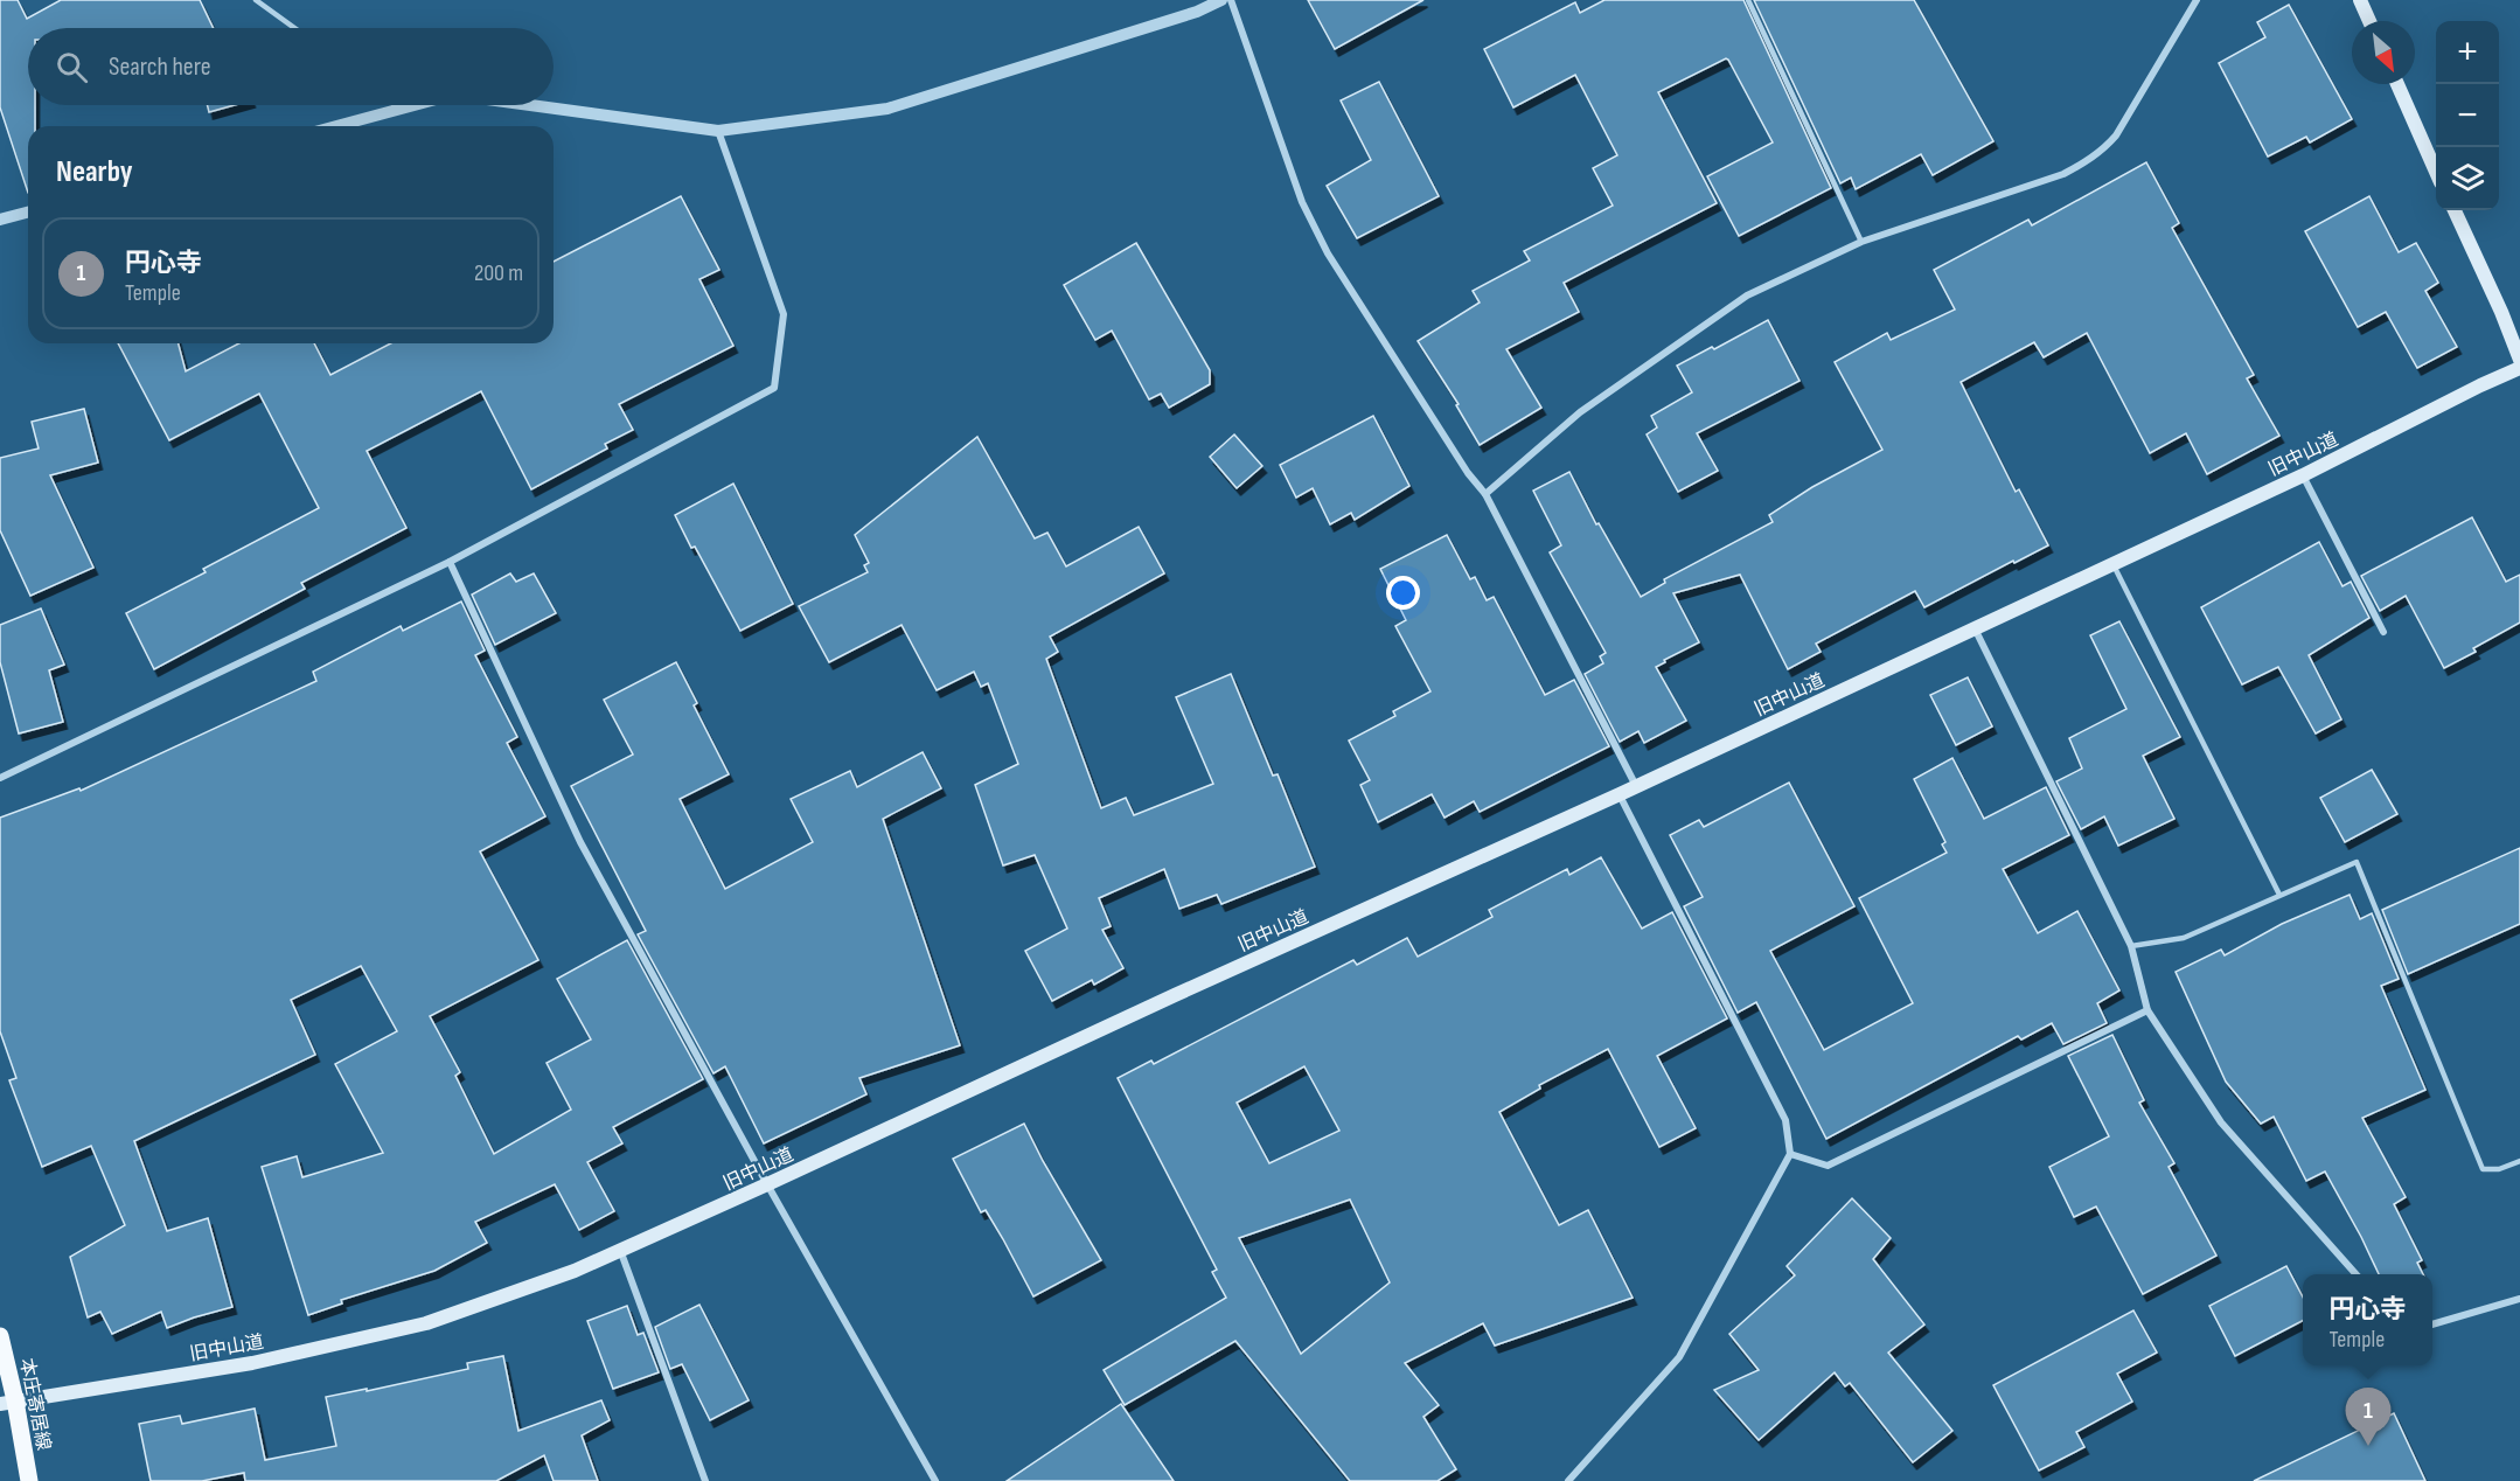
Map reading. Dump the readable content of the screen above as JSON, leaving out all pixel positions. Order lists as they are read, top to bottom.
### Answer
{
  "streets": {
    "main road": ["旧中山道", "本庄寄居線"]
  },
  "crossings": [
    ["旧中山道", "本庄寄居線"]
  ],
  "north": "bottom right",
  "page": {
    "map_buttons": ["+", "−"],
    "search": "Search here",
    "heading": "Nearby",
    "list": [
      {
        "mark": "1",
        "name": "円心寺",
        "note": "Temple",
        "value": "200 m"
      }
    ],
    "popup": ["円心寺", "Temple"],
    "pins": "1"
  }
}
